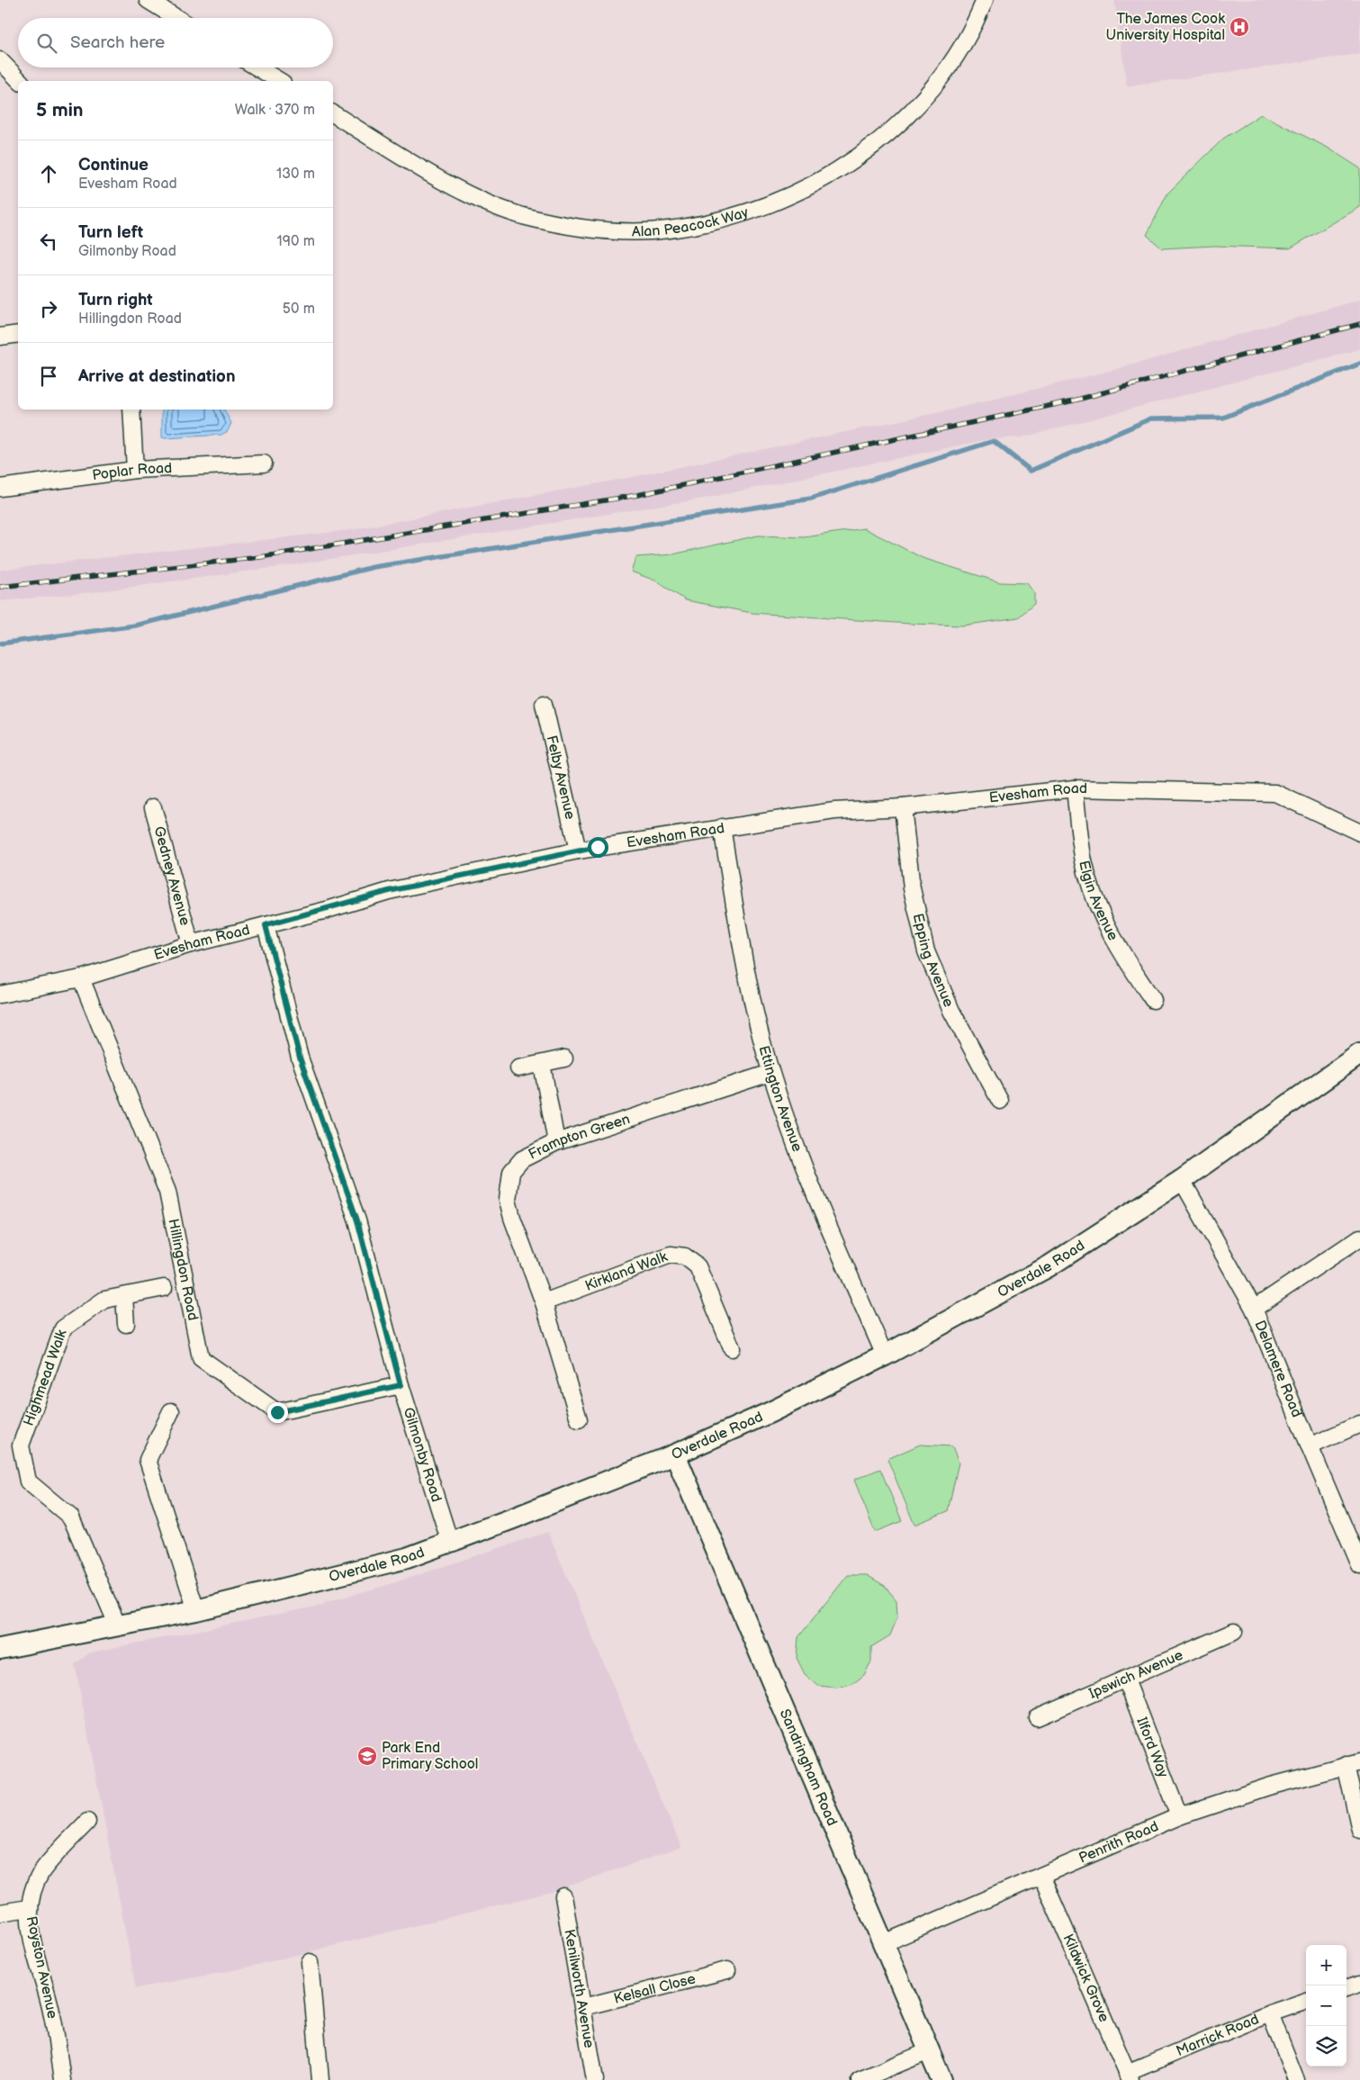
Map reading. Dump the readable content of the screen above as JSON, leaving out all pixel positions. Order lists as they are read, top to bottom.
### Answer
{
  "streets": {
    "street": [
      "Alan Peacock Way",
      "Poplar Road",
      "Felby Avenue",
      "Evesham Road",
      "Gedney Avenue",
      "Elgin Avenue",
      "Epping Avenue",
      "Ettington Avenue",
      "Frampton Green",
      "Overdale Road",
      "Hillingdon Road",
      "Kirkland Walk",
      "Delamere Road",
      "Highmead Walk",
      "Gilmonby Road",
      "Ipswich Avenue",
      "Ilford Way",
      "Sandringham Road",
      "Penrith Road",
      "Royston Avenue",
      "Kildwick Grove",
      "Kenilworth Avenue",
      "Kelsall Close",
      "Marrick Road"
    ]
  },
  "crossings": [
    ["Felby Avenue", "Evesham Road"],
    ["Evesham Road", "Gedney Avenue"],
    ["Evesham Road", "Elgin Avenue"],
    ["Evesham Road", "Epping Avenue"],
    ["Evesham Road", "Ettington Avenue"],
    ["Evesham Road", "Hillingdon Road"],
    ["Evesham Road", "Gilmonby Road"],
    ["Ettington Avenue", "Frampton Green"],
    ["Ettington Avenue", "Overdale Road"],
    ["Frampton Green", "Kirkland Walk"],
    ["Overdale Road", "Delamere Road"],
    ["Overdale Road", "Highmead Walk"],
    ["Overdale Road", "Gilmonby Road"],
    ["Overdale Road", "Sandringham Road"],
    ["Hillingdon Road", "Gilmonby Road"],
    ["Ipswich Avenue", "Ilford Way"],
    ["Ilford Way", "Penrith Road"],
    ["Sandringham Road", "Penrith Road"],
    ["Penrith Road", "Kildwick Grove"],
    ["Kildwick Grove", "Marrick Road"],
    ["Kenilworth Avenue", "Kelsall Close"]
  ],
  "places": {
    "hospital": ["The James Cook University Hospital"],
    "school or university": ["Park End Primary School"]
  },
  "page": {
    "search": "Search here",
    "heading": ["5 min", "Walk · 370 m"],
    "list": [
      ["Continue", "Evesham Road", "130 m"],
      ["Turn left", "Gilmonby Road", "190 m"],
      ["Turn right", "Hillingdon Road", "50 m"],
      "Arrive at destination"
    ],
    "map_buttons": ["+", "−"]
  }
}
